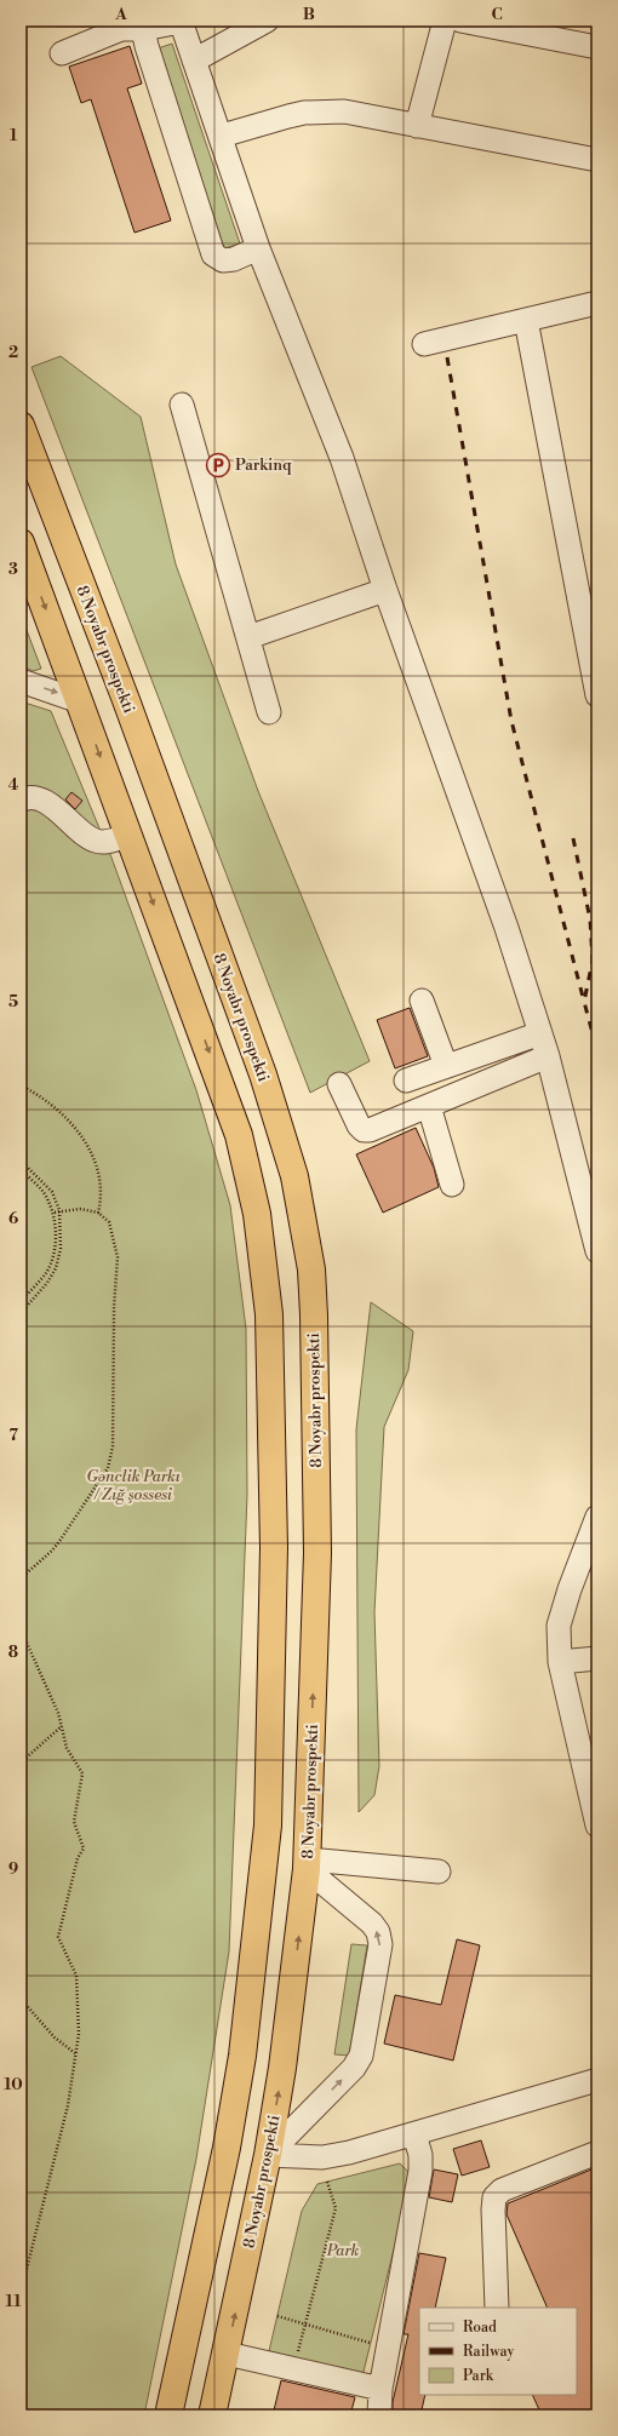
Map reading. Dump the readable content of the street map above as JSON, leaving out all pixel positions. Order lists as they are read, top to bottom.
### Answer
{
  "streets": {
    "highway": ["8 Noyabr prospekti"]
  },
  "parks": ["Gənclik Parkı / Zığ şossesi", "Park"],
  "places": {
    "parking": ["Parkinq"]
  },
  "legend": ["Road", "Railway", "Park"],
  "grid": {
    "columns": ["A", "B", "C"],
    "rows": [
      "1",
      "2",
      "3",
      "4",
      "5",
      "6",
      "7",
      "8",
      "9",
      "10",
      "11"
    ]
  }
}
